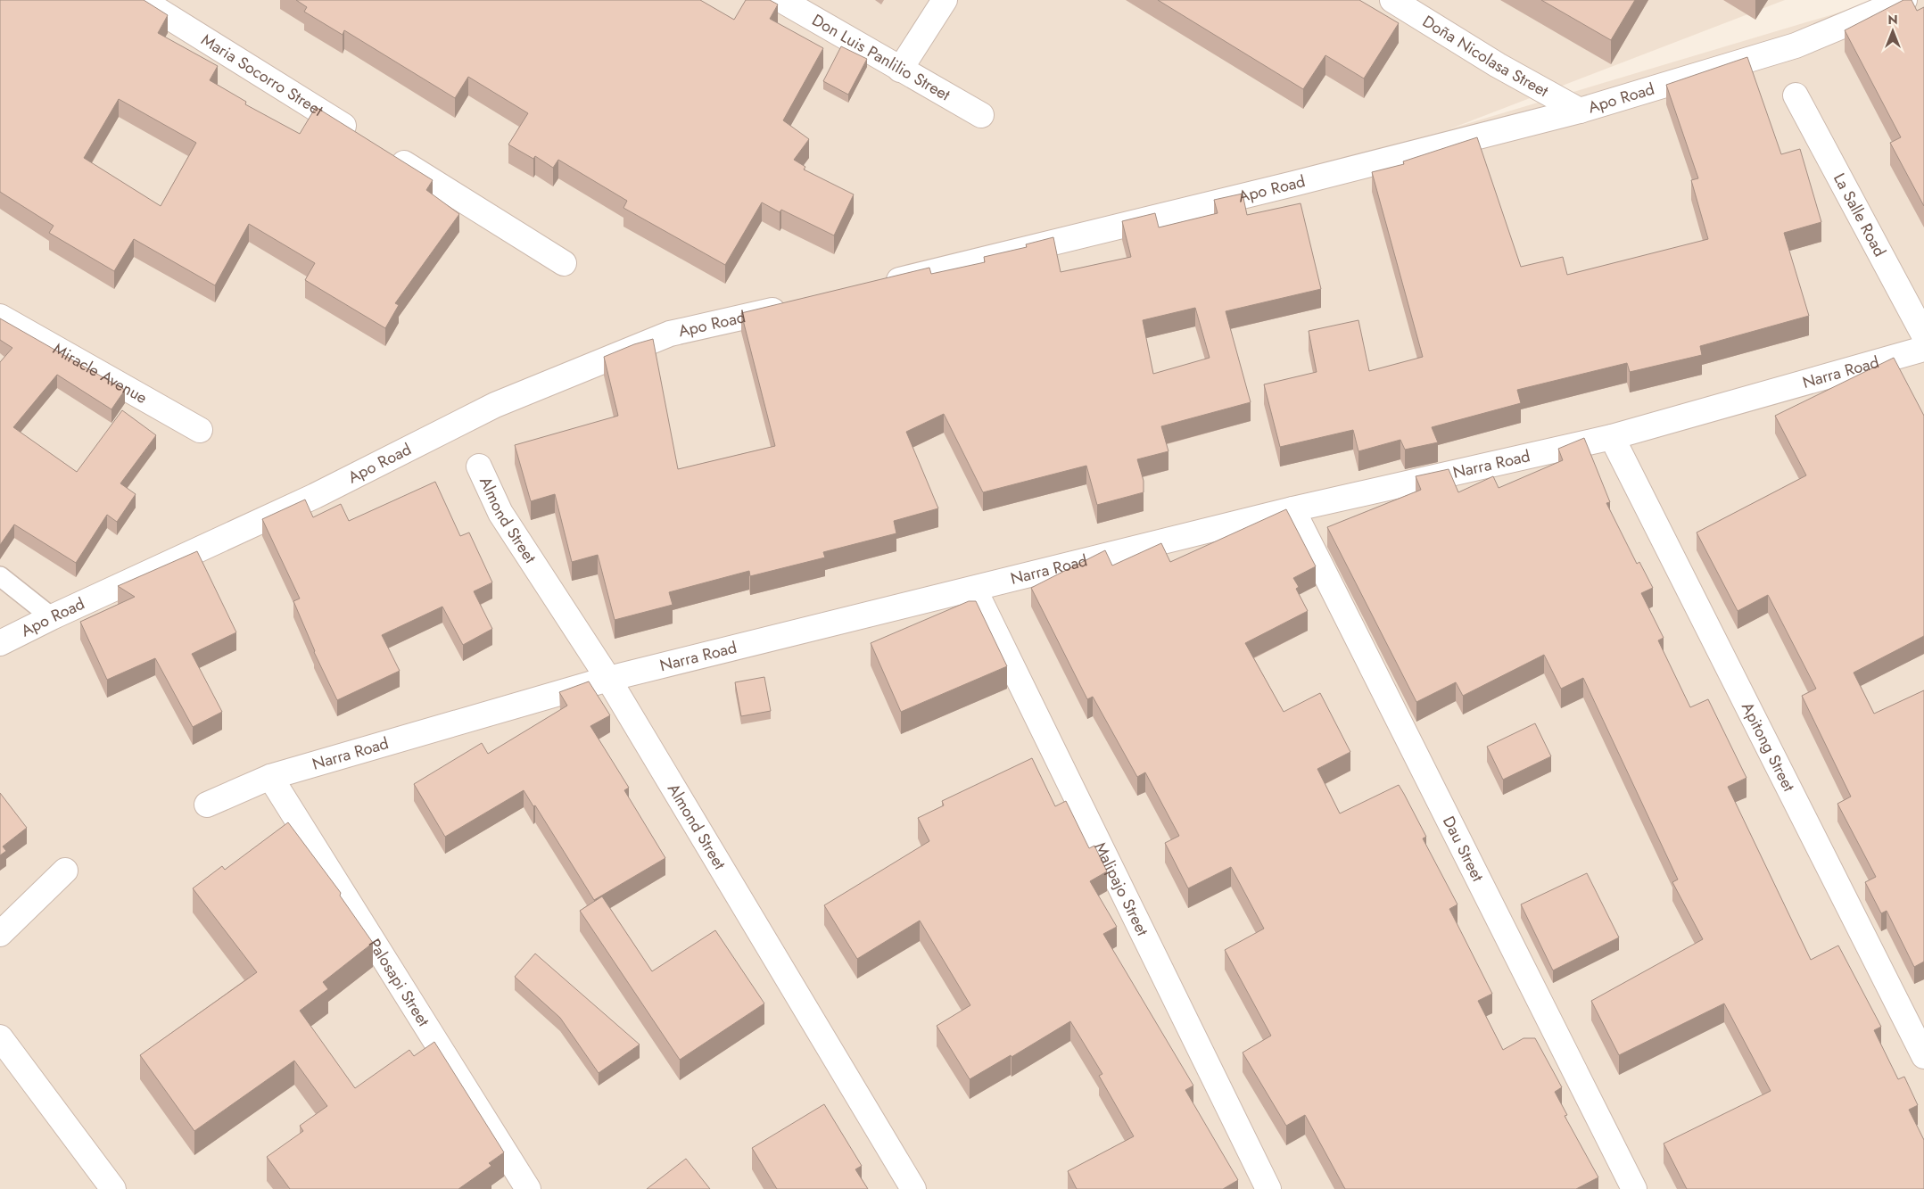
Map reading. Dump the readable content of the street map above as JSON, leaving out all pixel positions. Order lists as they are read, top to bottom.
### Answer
{
  "streets": {
    "street": [
      "Doña Nicolasa Street",
      "Don Luis Panlilio Street",
      "Maria Socorro Street",
      "Apo Road",
      "La Salle Road",
      "Narra Road",
      "Miracle Avenue",
      "Almond Street",
      "Apitong Street",
      "Dau Street",
      "Malipajo Street",
      "Palosapi Street"
    ]
  },
  "crossings": [
    ["Doña Nicolasa Street", "Apo Road"],
    ["Narra Road", "Almond Street"],
    ["Narra Road", "Apitong Street"],
    ["Narra Road", "Dau Street"],
    ["Narra Road", "Malipajo Street"],
    ["Narra Road", "Palosapi Street"]
  ],
  "north": "top"
}
